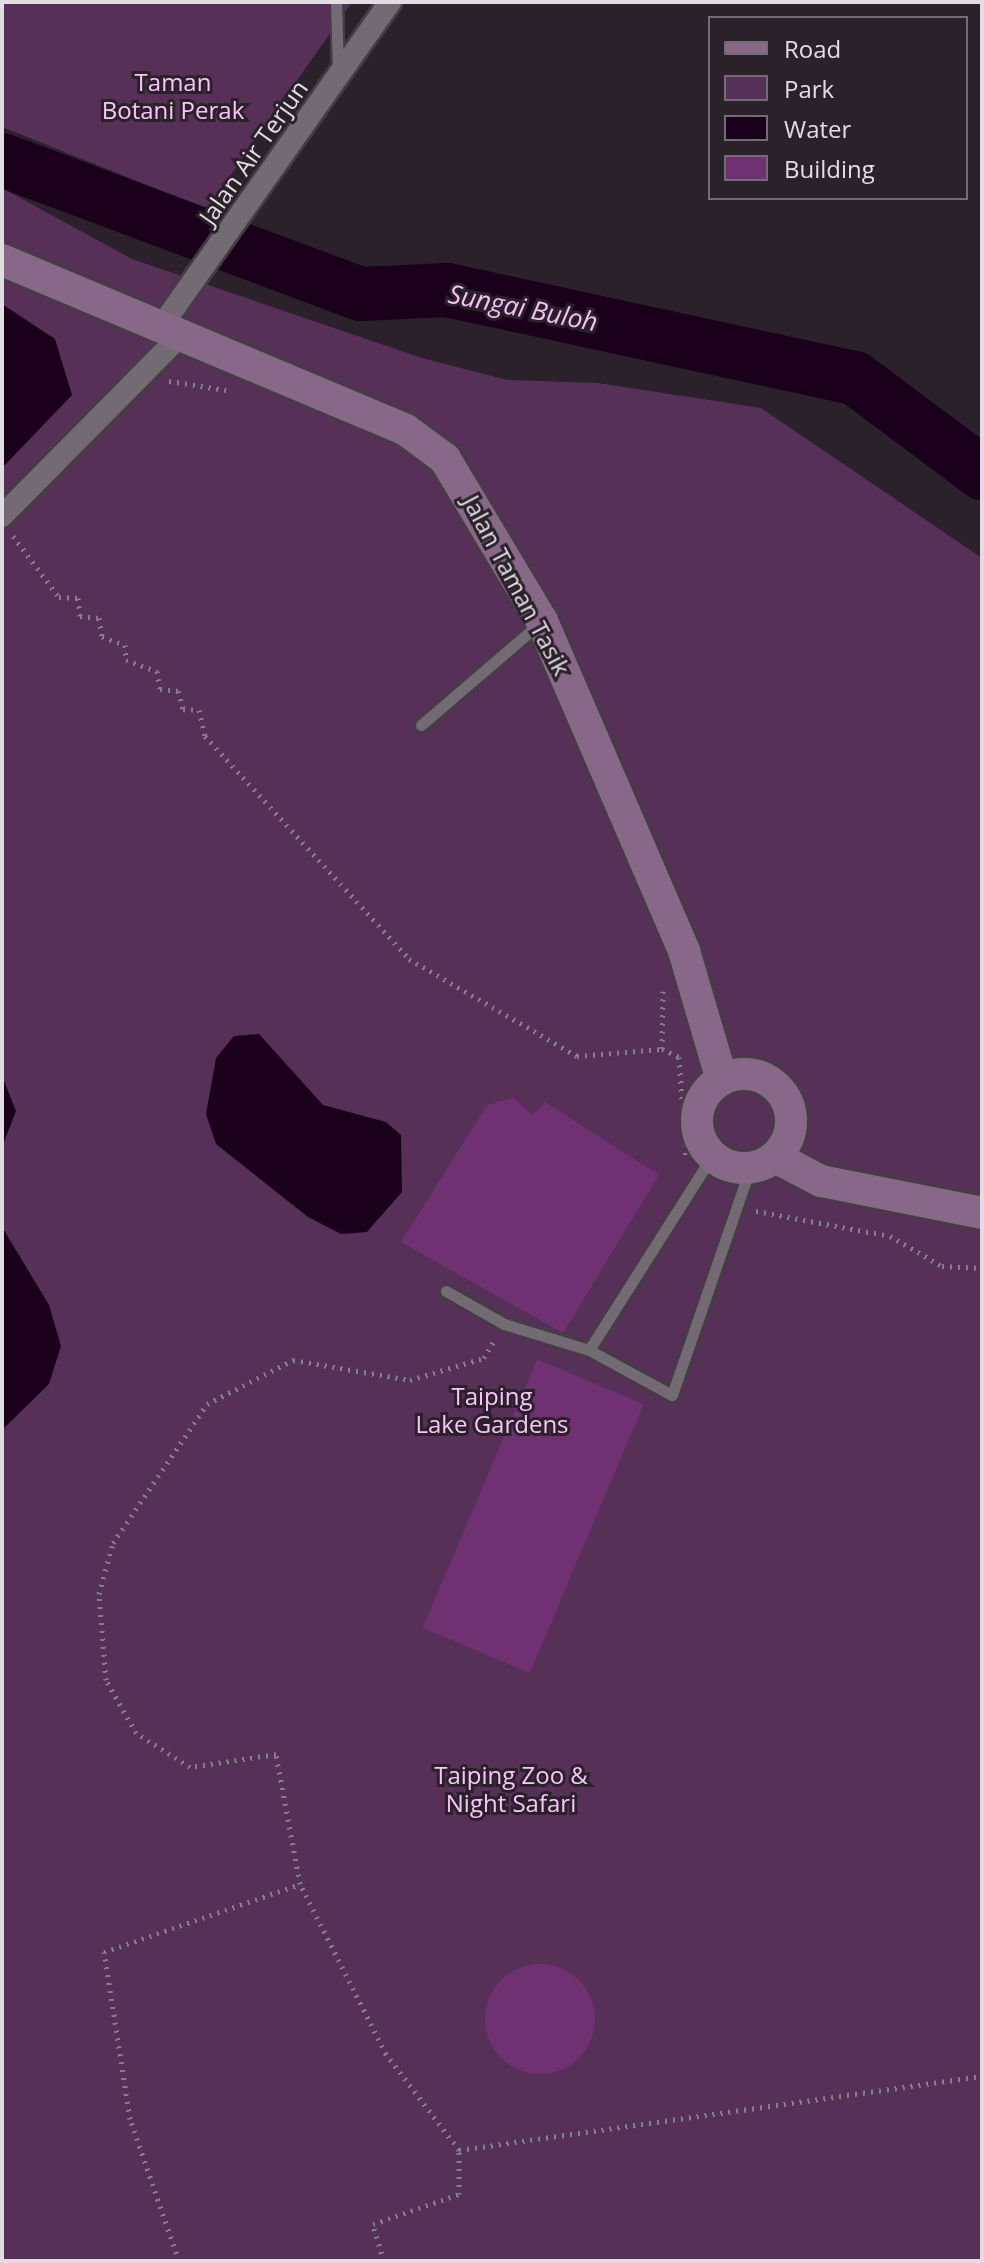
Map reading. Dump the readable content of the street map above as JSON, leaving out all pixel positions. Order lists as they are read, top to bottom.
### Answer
{
  "streets": {
    "street": ["Jalan Air Terjun", "Jalan Taman Tasik"]
  },
  "crossings": [
    ["Jalan Air Terjun", "Jalan Taman Tasik"]
  ],
  "water": ["Sungai Buloh"],
  "parks": ["Taman Botani Perak", "Taiping Lake Gardens", "Taiping Zoo & Night Safari"],
  "legend": [
    "Road",
    "Park",
    "Water",
    "Building"
  ]
}
